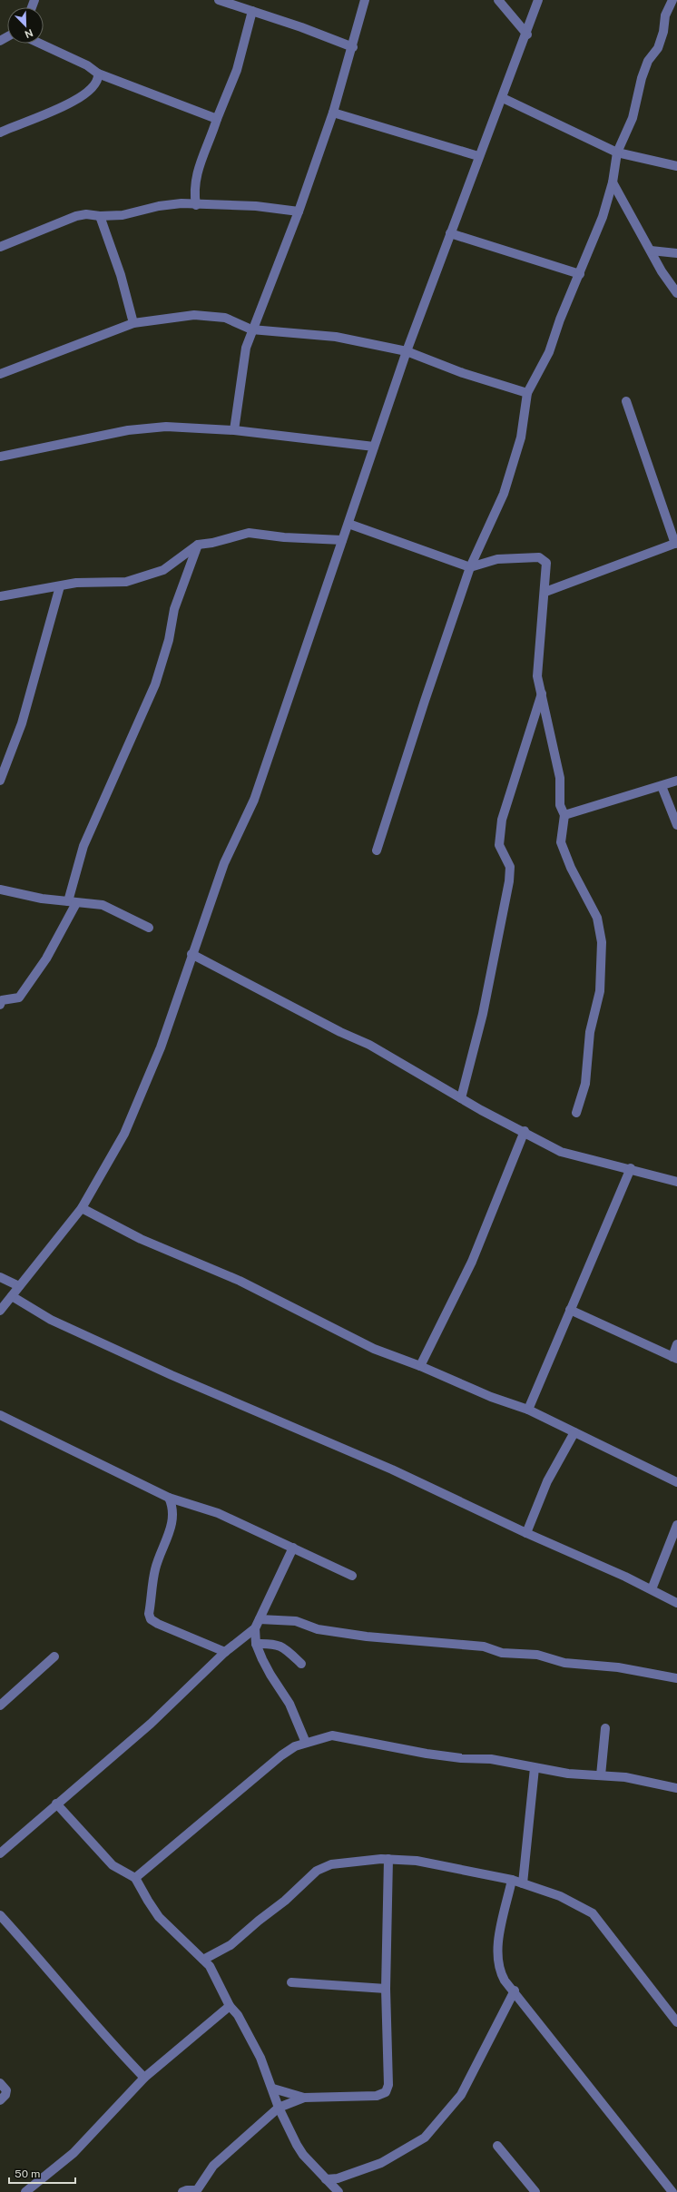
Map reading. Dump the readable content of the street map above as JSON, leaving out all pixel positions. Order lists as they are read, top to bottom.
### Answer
{
  "scale_bar": "50 m",
  "north": "bottom right"
}
